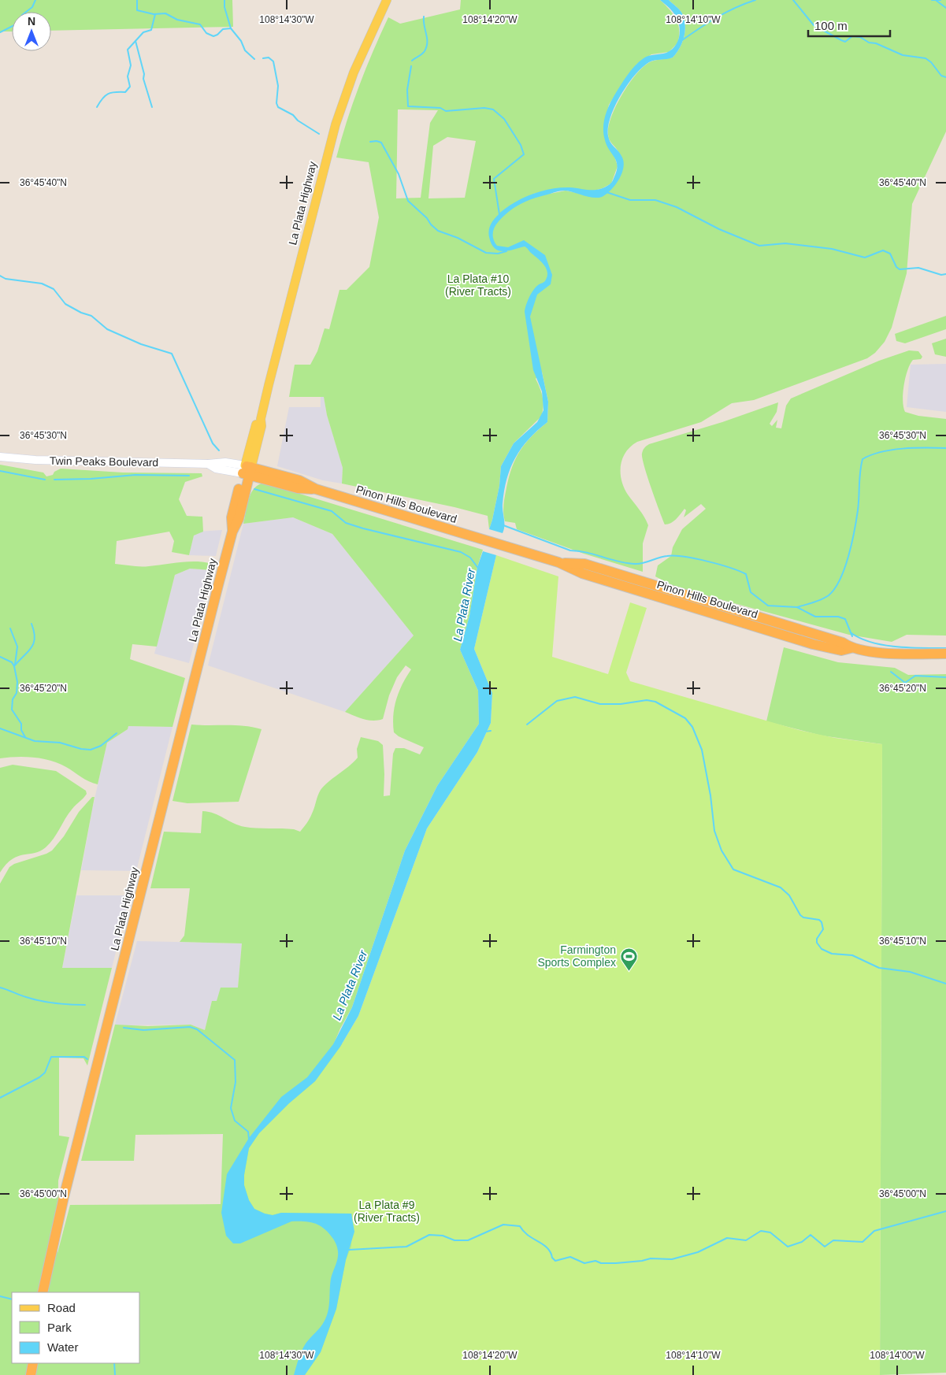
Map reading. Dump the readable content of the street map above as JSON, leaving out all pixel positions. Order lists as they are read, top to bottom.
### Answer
{
  "streets": {
    "highway": ["La Plata Highway", "Pinon Hills Boulevard"],
    "main road": ["Twin Peaks Boulevard"]
  },
  "crossings": [
    ["La Plata Highway", "Twin Peaks Boulevard"],
    ["La Plata Highway", "Pinon Hills Boulevard"],
    ["Twin Peaks Boulevard", "Pinon Hills Boulevard"]
  ],
  "water": ["La Plata River"],
  "parks": ["La Plata #10 (River Tracts)", "La Plata #9 (River Tracts)"],
  "places": {
    "sports": ["Farmington Sports Complex"]
  },
  "legend": ["Road", "Park", "Water"],
  "scale_bar": "100 m",
  "north": "top",
  "coordinates": [
    "108°14'30\"W",
    "108°14'20\"W",
    "108°14'10\"W",
    "36°45'40\"N",
    "36°45'30\"N",
    "36°45'20\"N",
    "36°45'10\"N",
    "36°45'00\"N",
    "108°14'00\"W"
  ]
}
